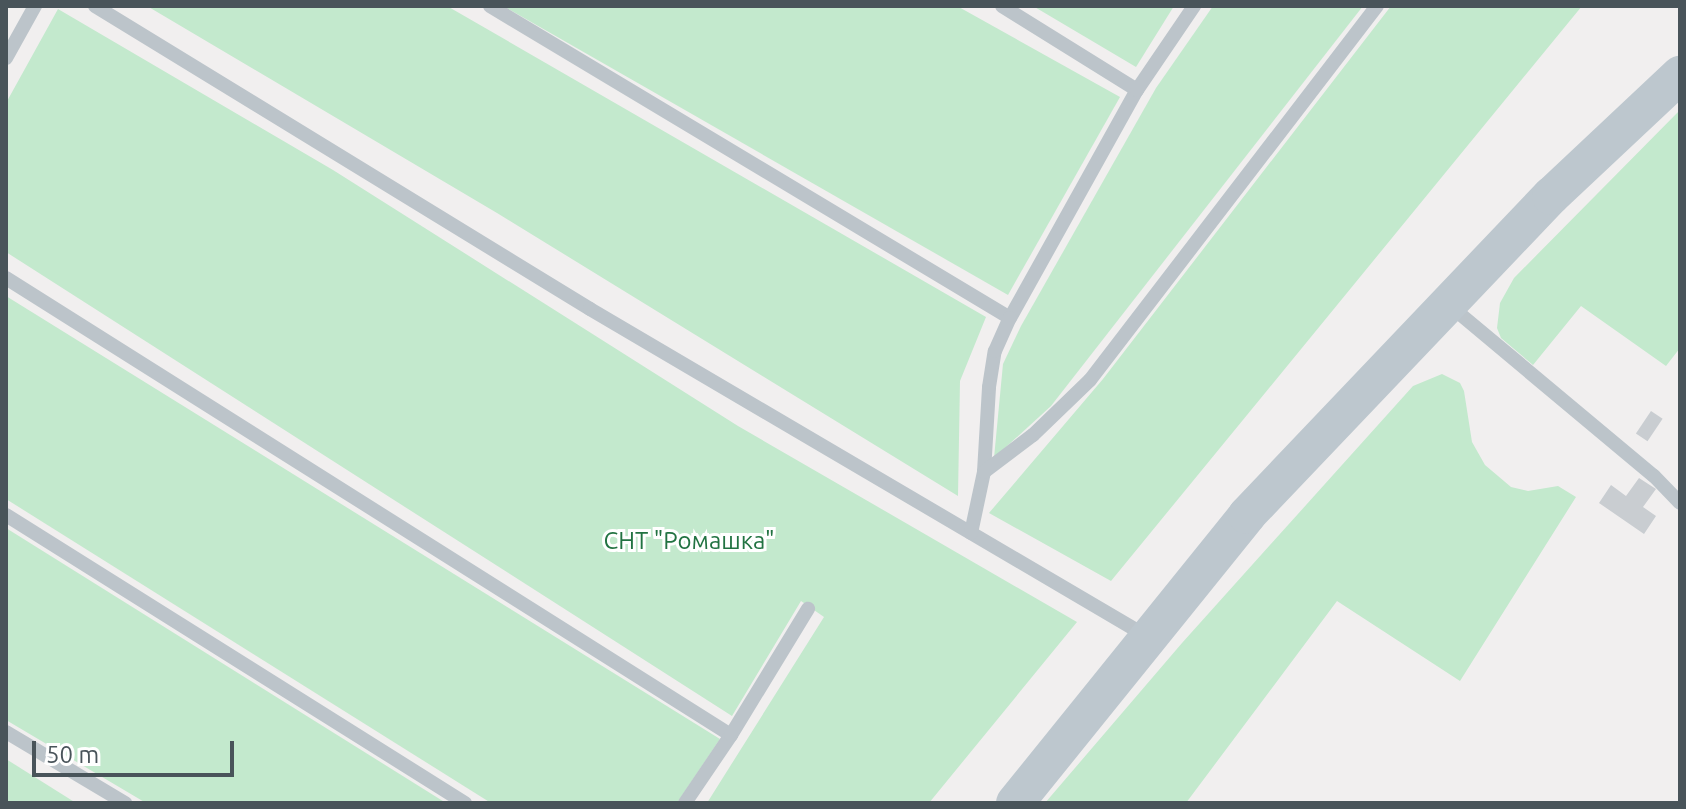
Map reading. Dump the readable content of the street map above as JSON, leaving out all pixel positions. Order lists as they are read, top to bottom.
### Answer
{
  "parks": ["СНТ \"Ромашка\""],
  "scale_bar": "50 m"
}
